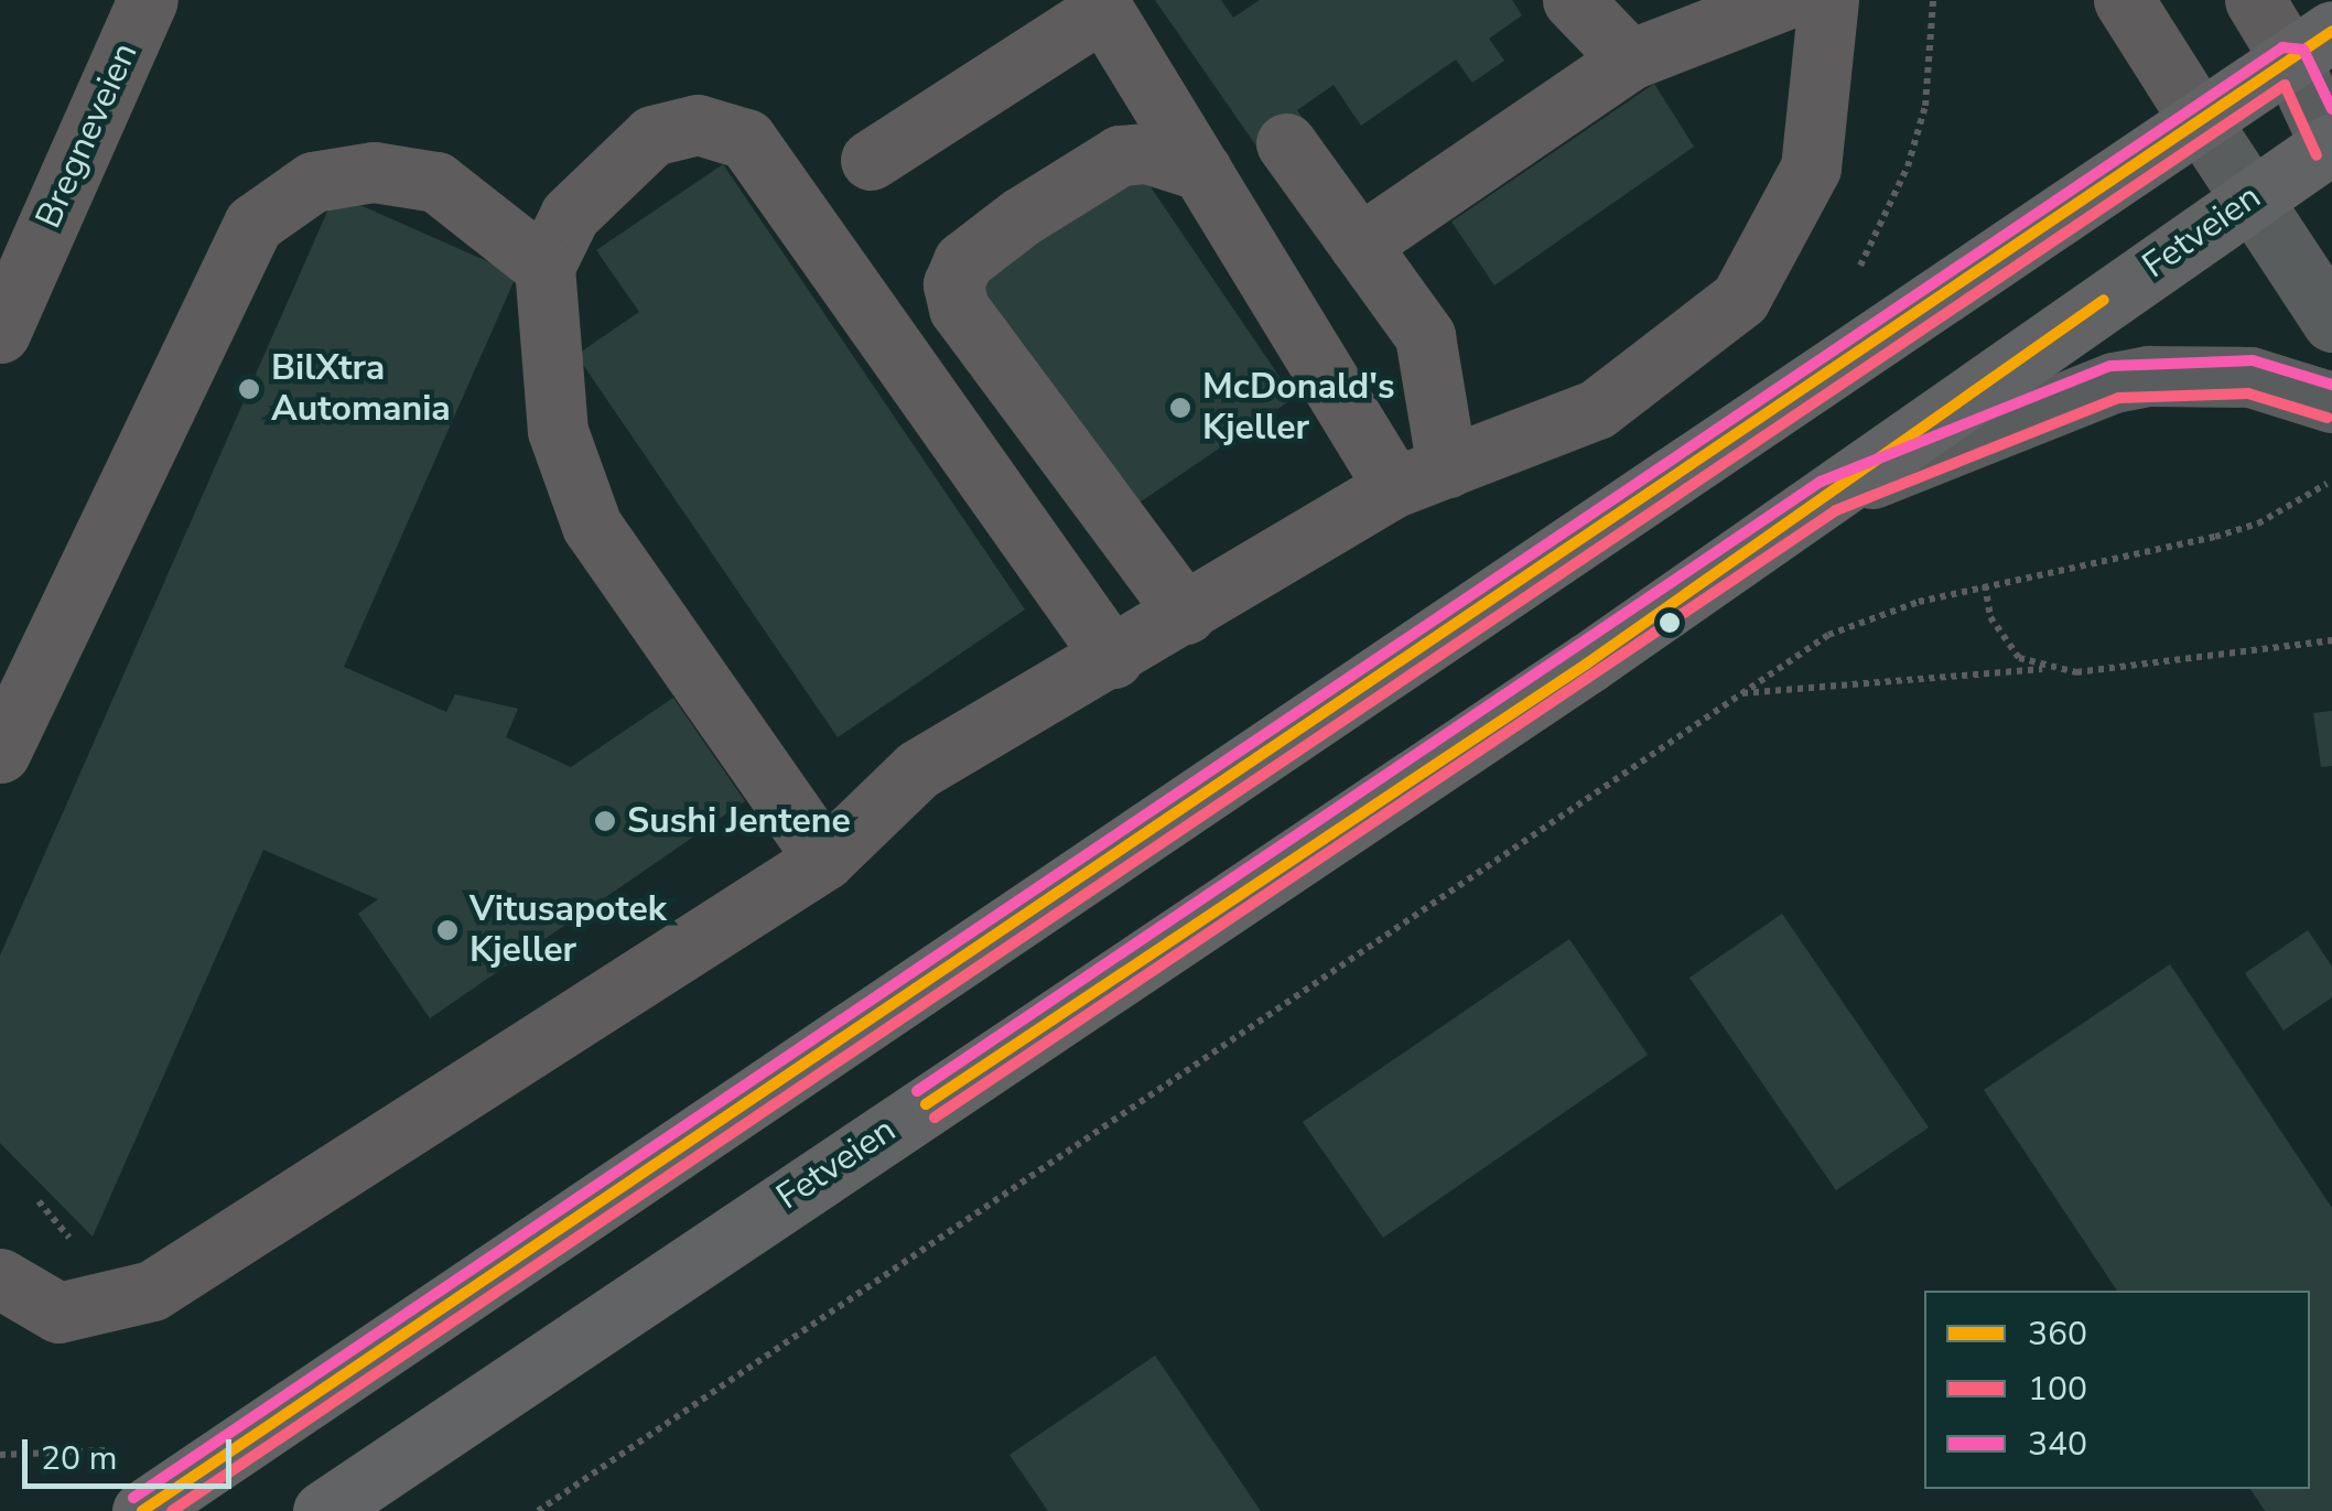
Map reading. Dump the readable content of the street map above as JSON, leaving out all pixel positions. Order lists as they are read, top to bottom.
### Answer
{
  "streets": {
    "highway": ["Fetveien"],
    "street": ["Bregneveien"]
  },
  "places": [
    "BilXtra Automania",
    "McDonald's Kjeller",
    "Sushi Jentene",
    "Vitusapotek Kjeller"
  ],
  "lines": ["transit line 360", "transit line 340", "transit line 100"],
  "legend": ["360", "100", "340"],
  "scale_bar": "20 m"
}
